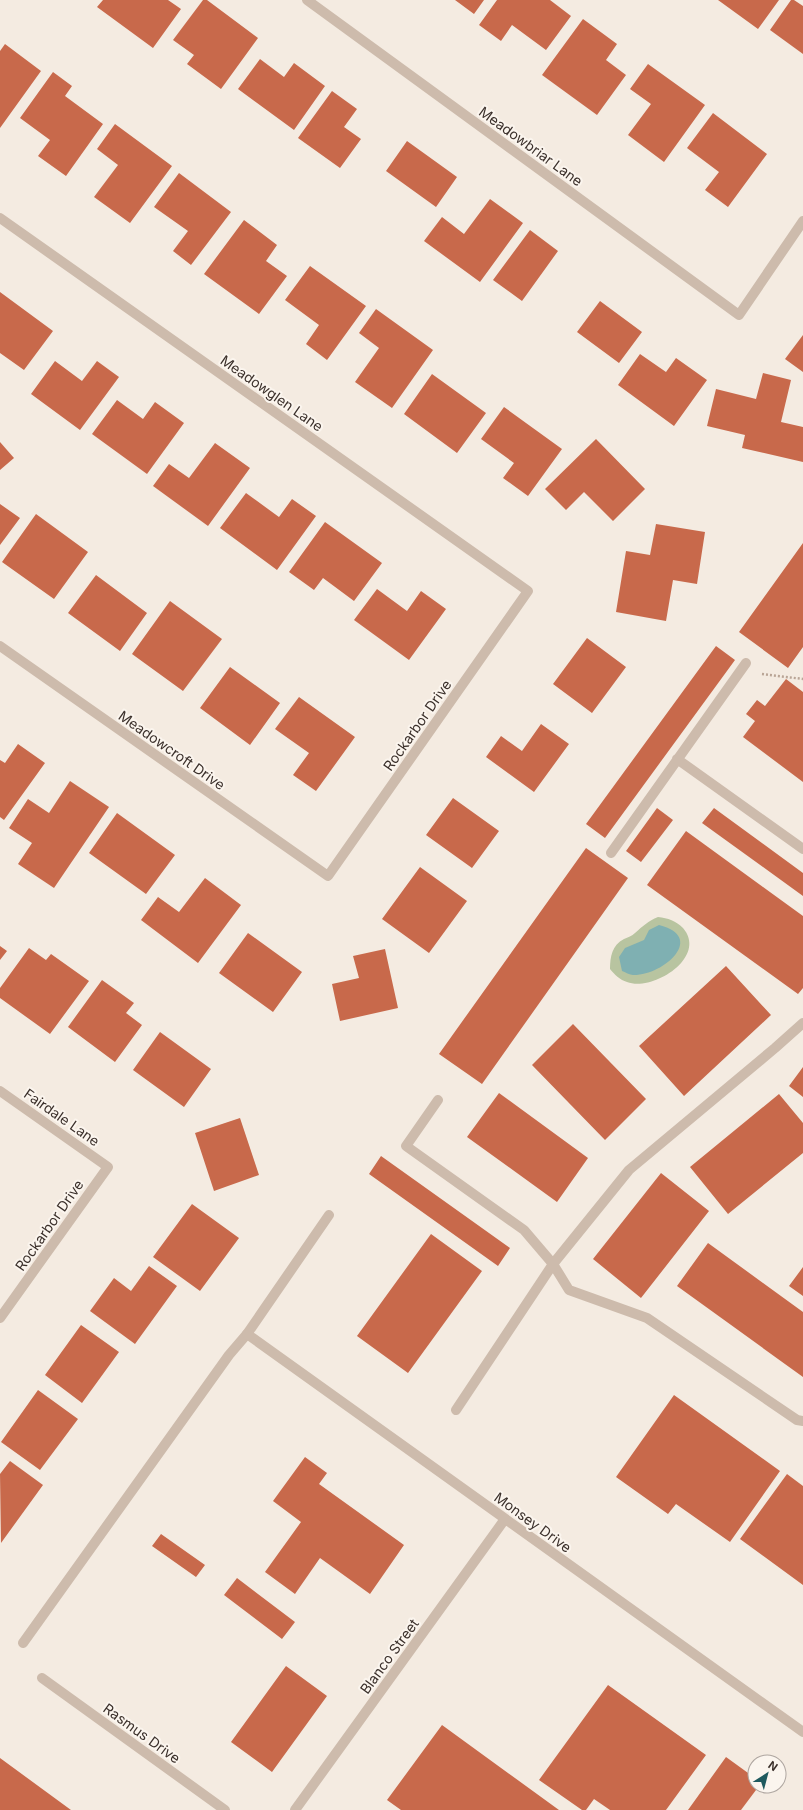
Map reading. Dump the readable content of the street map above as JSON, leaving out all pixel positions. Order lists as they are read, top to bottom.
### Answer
{
  "streets": {
    "street": [
      "Meadowbriar Lane",
      "Meadowglen Lane",
      "Rockarbor Drive",
      "Meadowcroft Drive",
      "Fairdale Lane",
      "Monsey Drive",
      "Blanco Street",
      "Rasmus Drive"
    ]
  },
  "crossings": [
    ["Meadowglen Lane", "Rockarbor Drive"],
    ["Rockarbor Drive", "Meadowcroft Drive"],
    ["Rockarbor Drive", "Fairdale Lane"],
    ["Monsey Drive", "Blanco Street"]
  ],
  "north": "top right"
}
